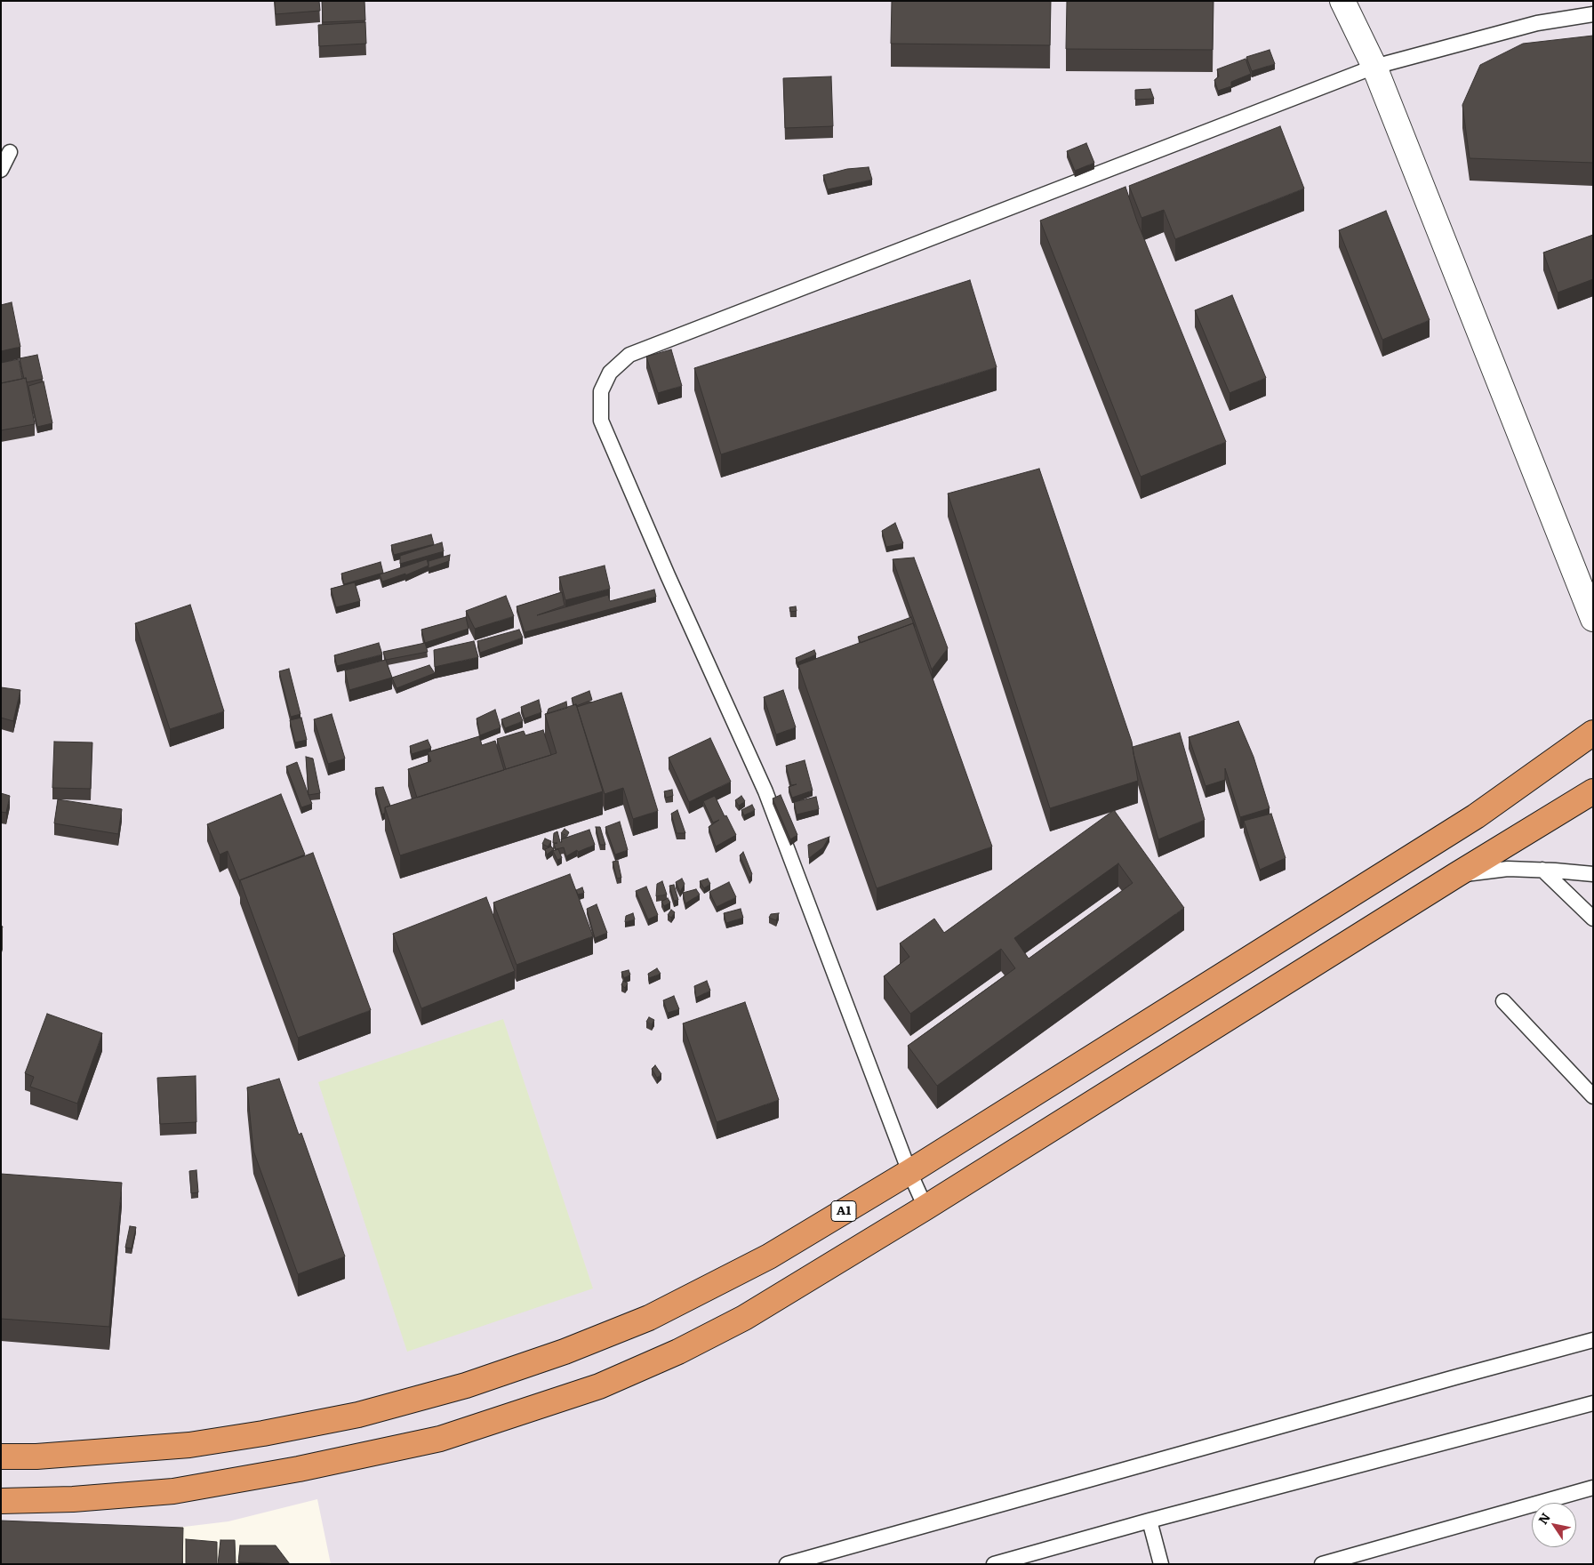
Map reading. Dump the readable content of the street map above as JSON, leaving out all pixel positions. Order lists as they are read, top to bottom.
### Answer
{
  "streets": {
    "highway": ["A1"]
  },
  "north": "top left"
}
